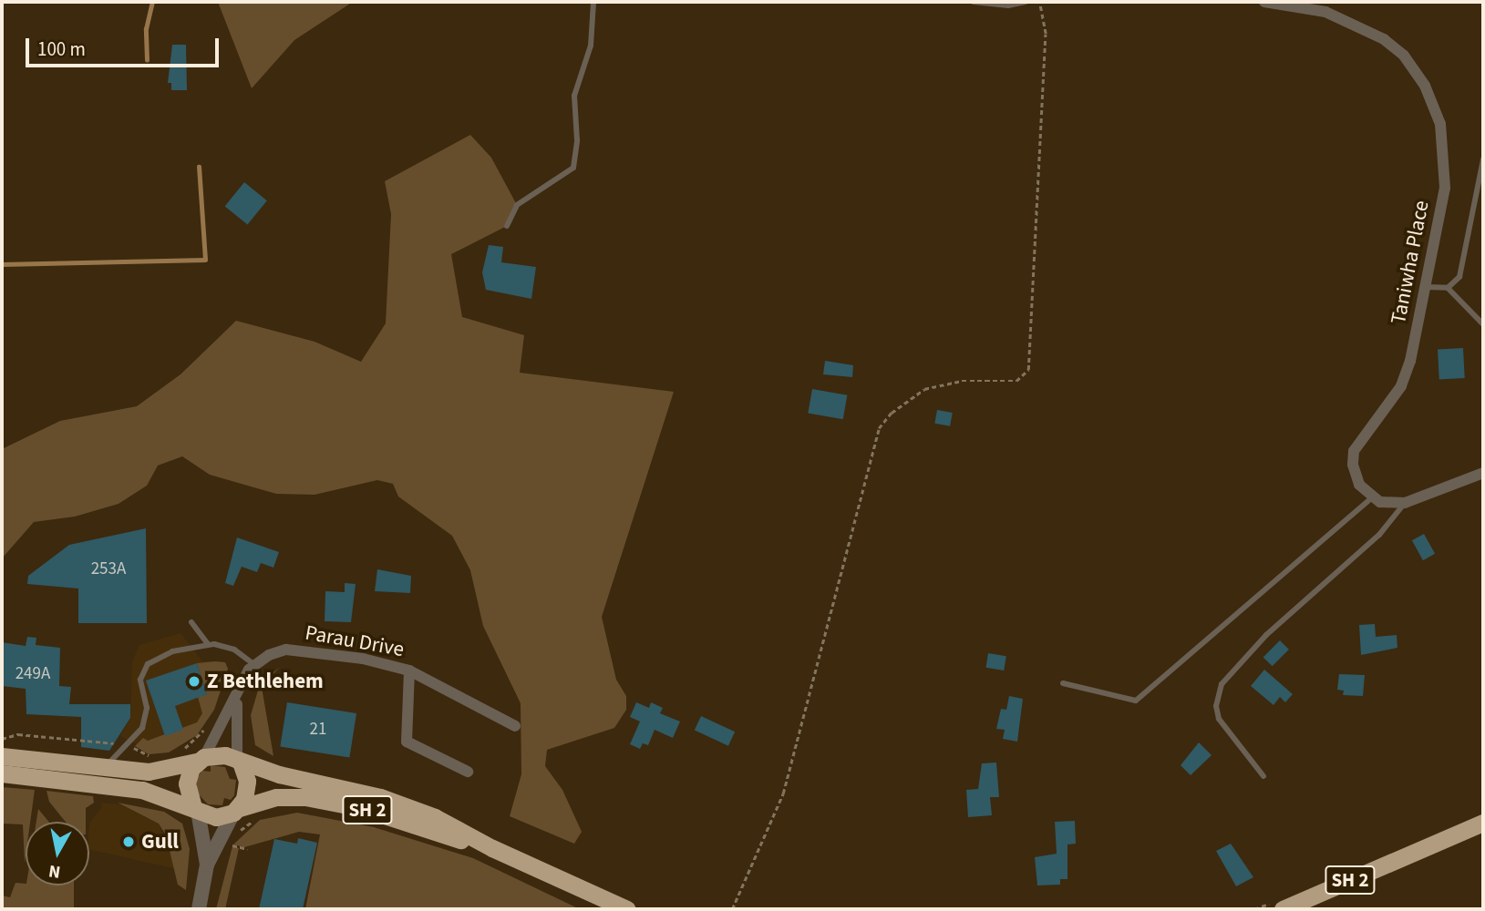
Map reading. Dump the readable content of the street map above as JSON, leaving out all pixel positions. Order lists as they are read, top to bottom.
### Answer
{
  "streets": {
    "highway": ["SH 2"],
    "street": ["Taniwha Place", "Parau Drive"]
  },
  "places": ["Z Bethlehem", "Gull"],
  "house_numbers": ["253A", "249A", "21"],
  "scale_bar": "100 m",
  "north": "bottom"
}
